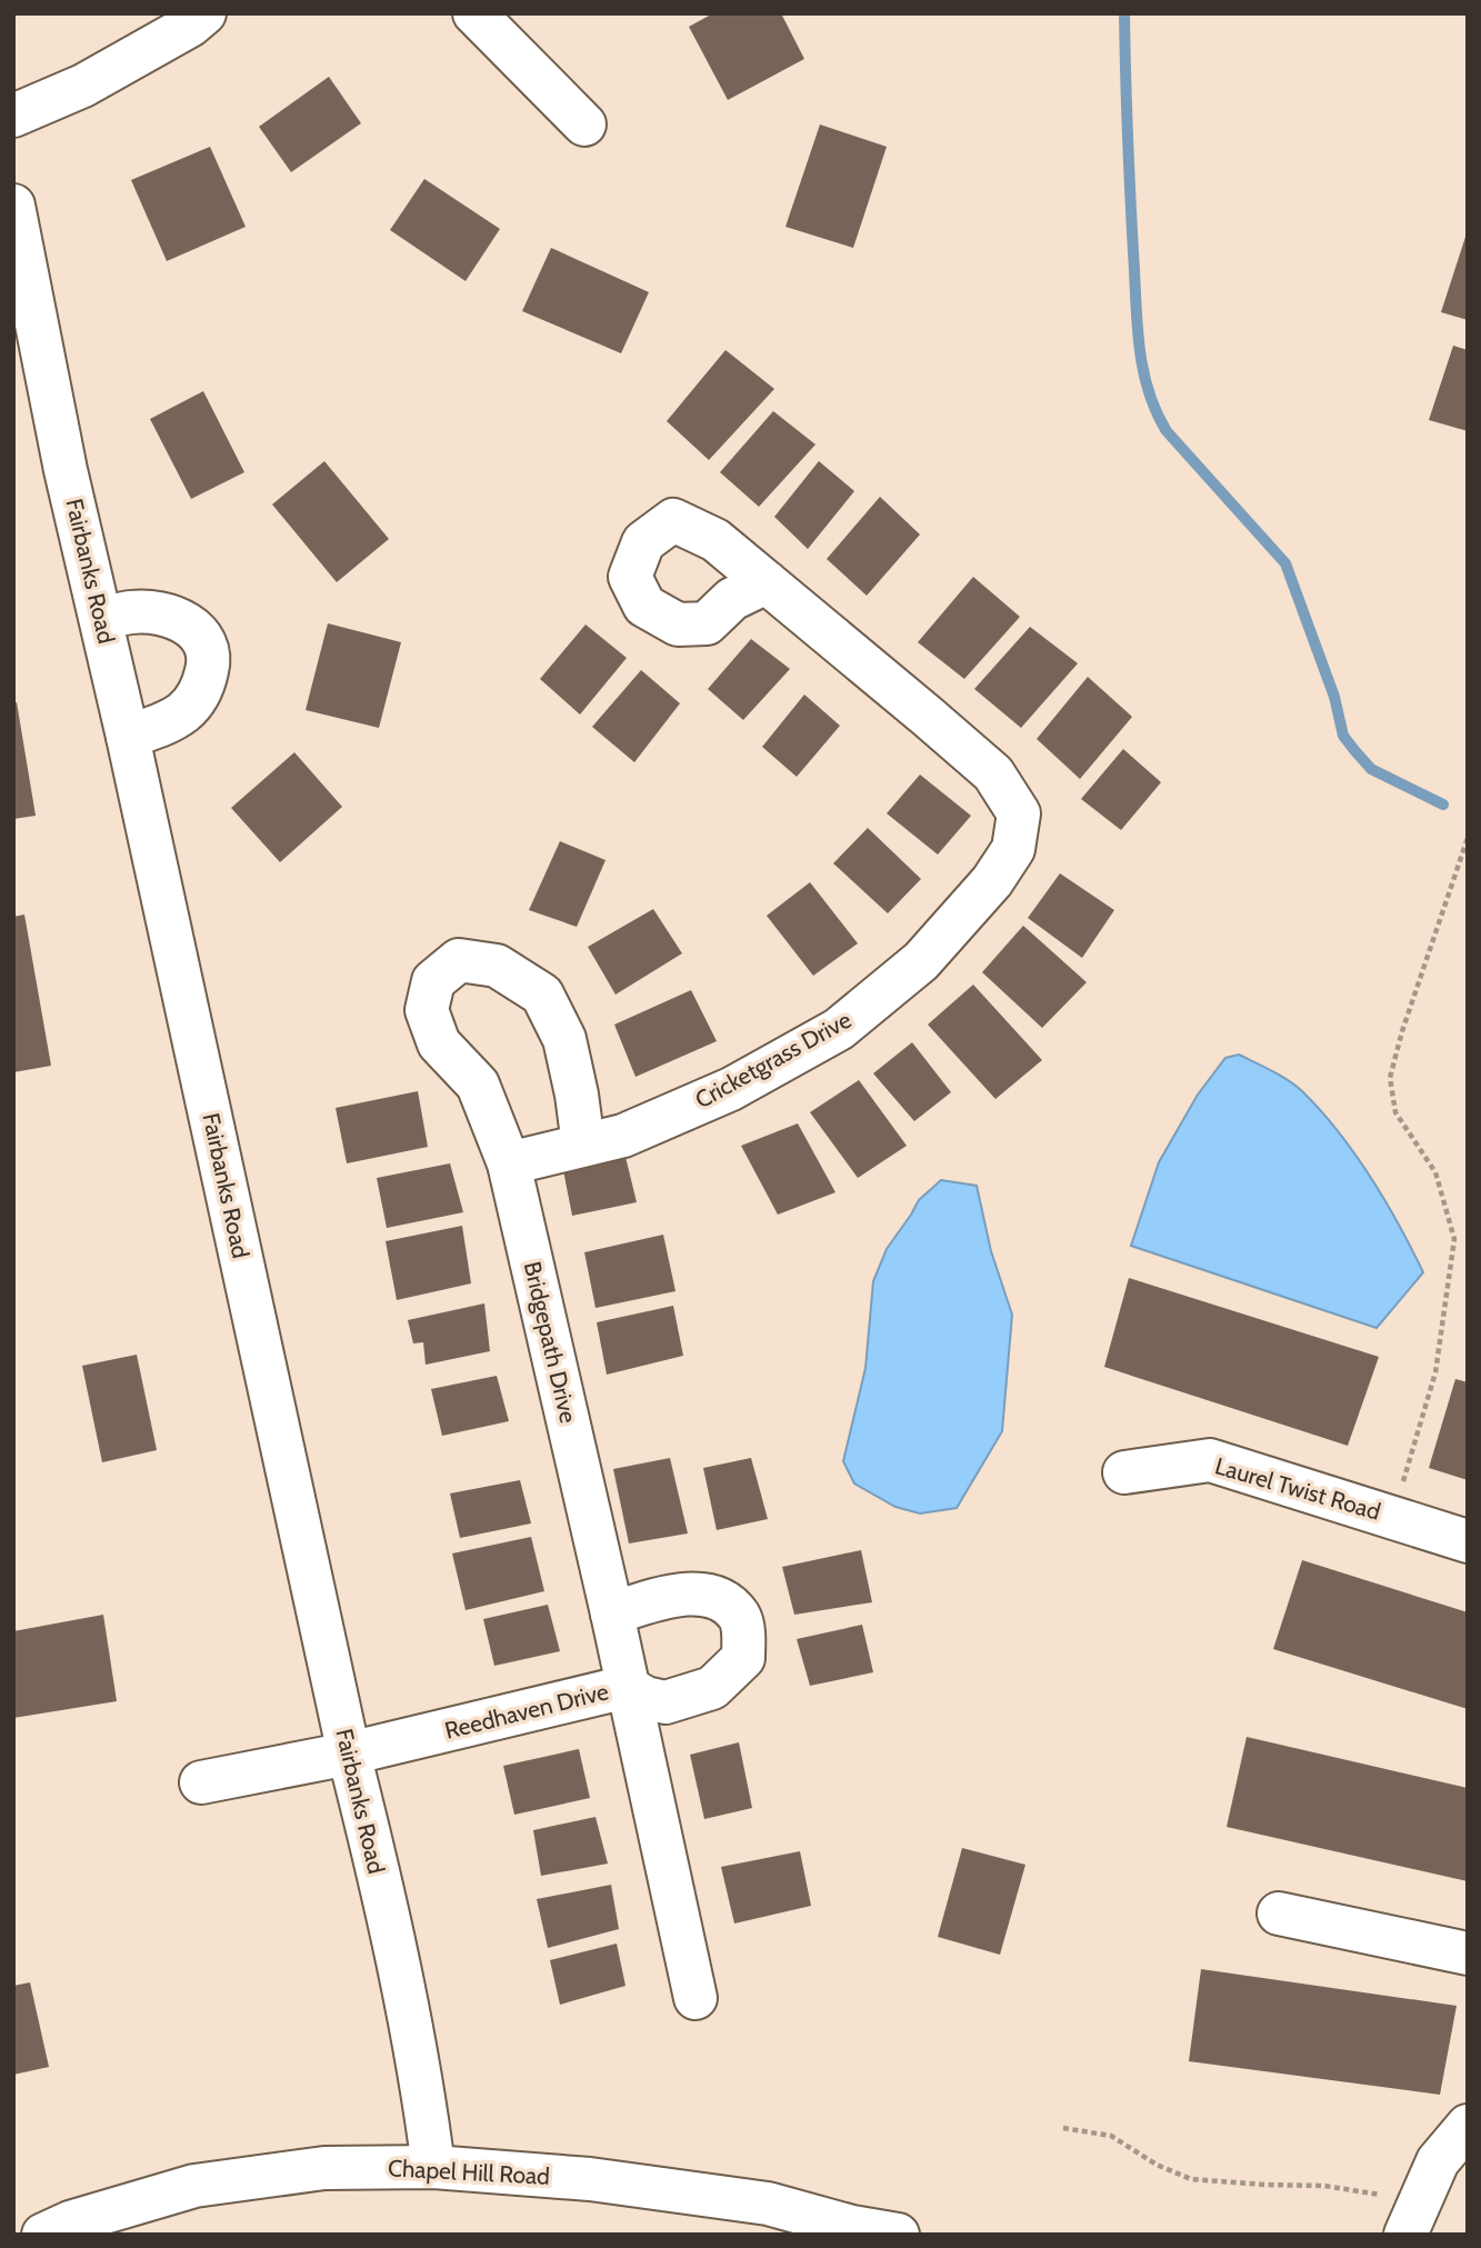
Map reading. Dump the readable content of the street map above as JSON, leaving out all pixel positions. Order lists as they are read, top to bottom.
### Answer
{
  "streets": {
    "street": [
      "Fairbanks Road",
      "Cricketgrass Drive",
      "Bridgepath Drive",
      "Laurel Twist Road",
      "Reedhaven Drive",
      "Chapel Hill Road"
    ]
  },
  "crossings": [
    ["Fairbanks Road", "Reedhaven Drive"],
    ["Fairbanks Road", "Chapel Hill Road"],
    ["Cricketgrass Drive", "Bridgepath Drive"],
    ["Bridgepath Drive", "Reedhaven Drive"]
  ]
}
